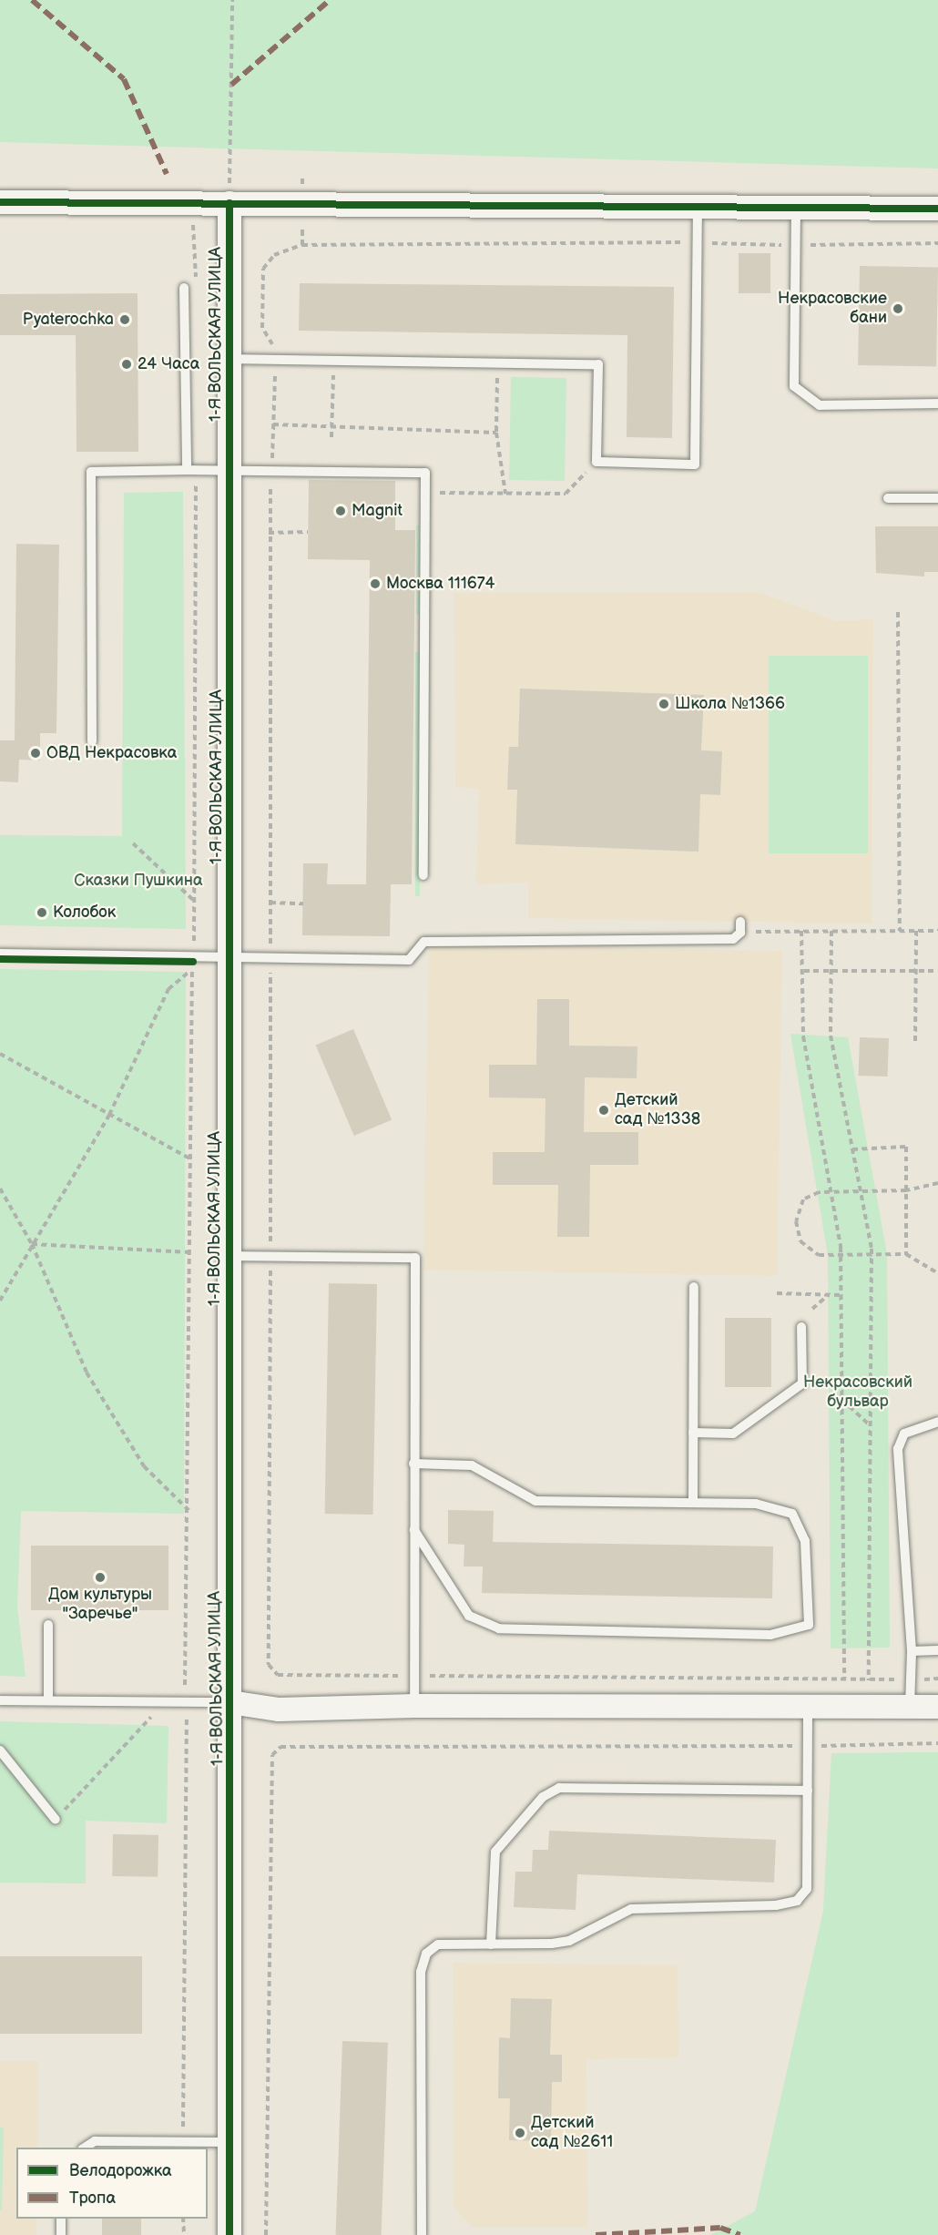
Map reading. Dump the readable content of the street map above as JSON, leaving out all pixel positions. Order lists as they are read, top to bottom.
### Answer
{
  "streets": {
    "street": ["1-Я ВОЛЬСКАЯ УЛИЦА"]
  },
  "parks": ["Сказки Пушкина", "Некрасовский бульвар"],
  "places": [
    "Некрасовские бани",
    "Pyaterochka",
    "24 Часа",
    "Magnit",
    "Москва 111674",
    "Школа №1366",
    "ОВД Некрасовка",
    "Колобок",
    "Детский сад №1338",
    "Дом культуры \"Заречье\"",
    "Детский сад №2611"
  ],
  "legend": ["Велодорожка", "Тропа"]
}
